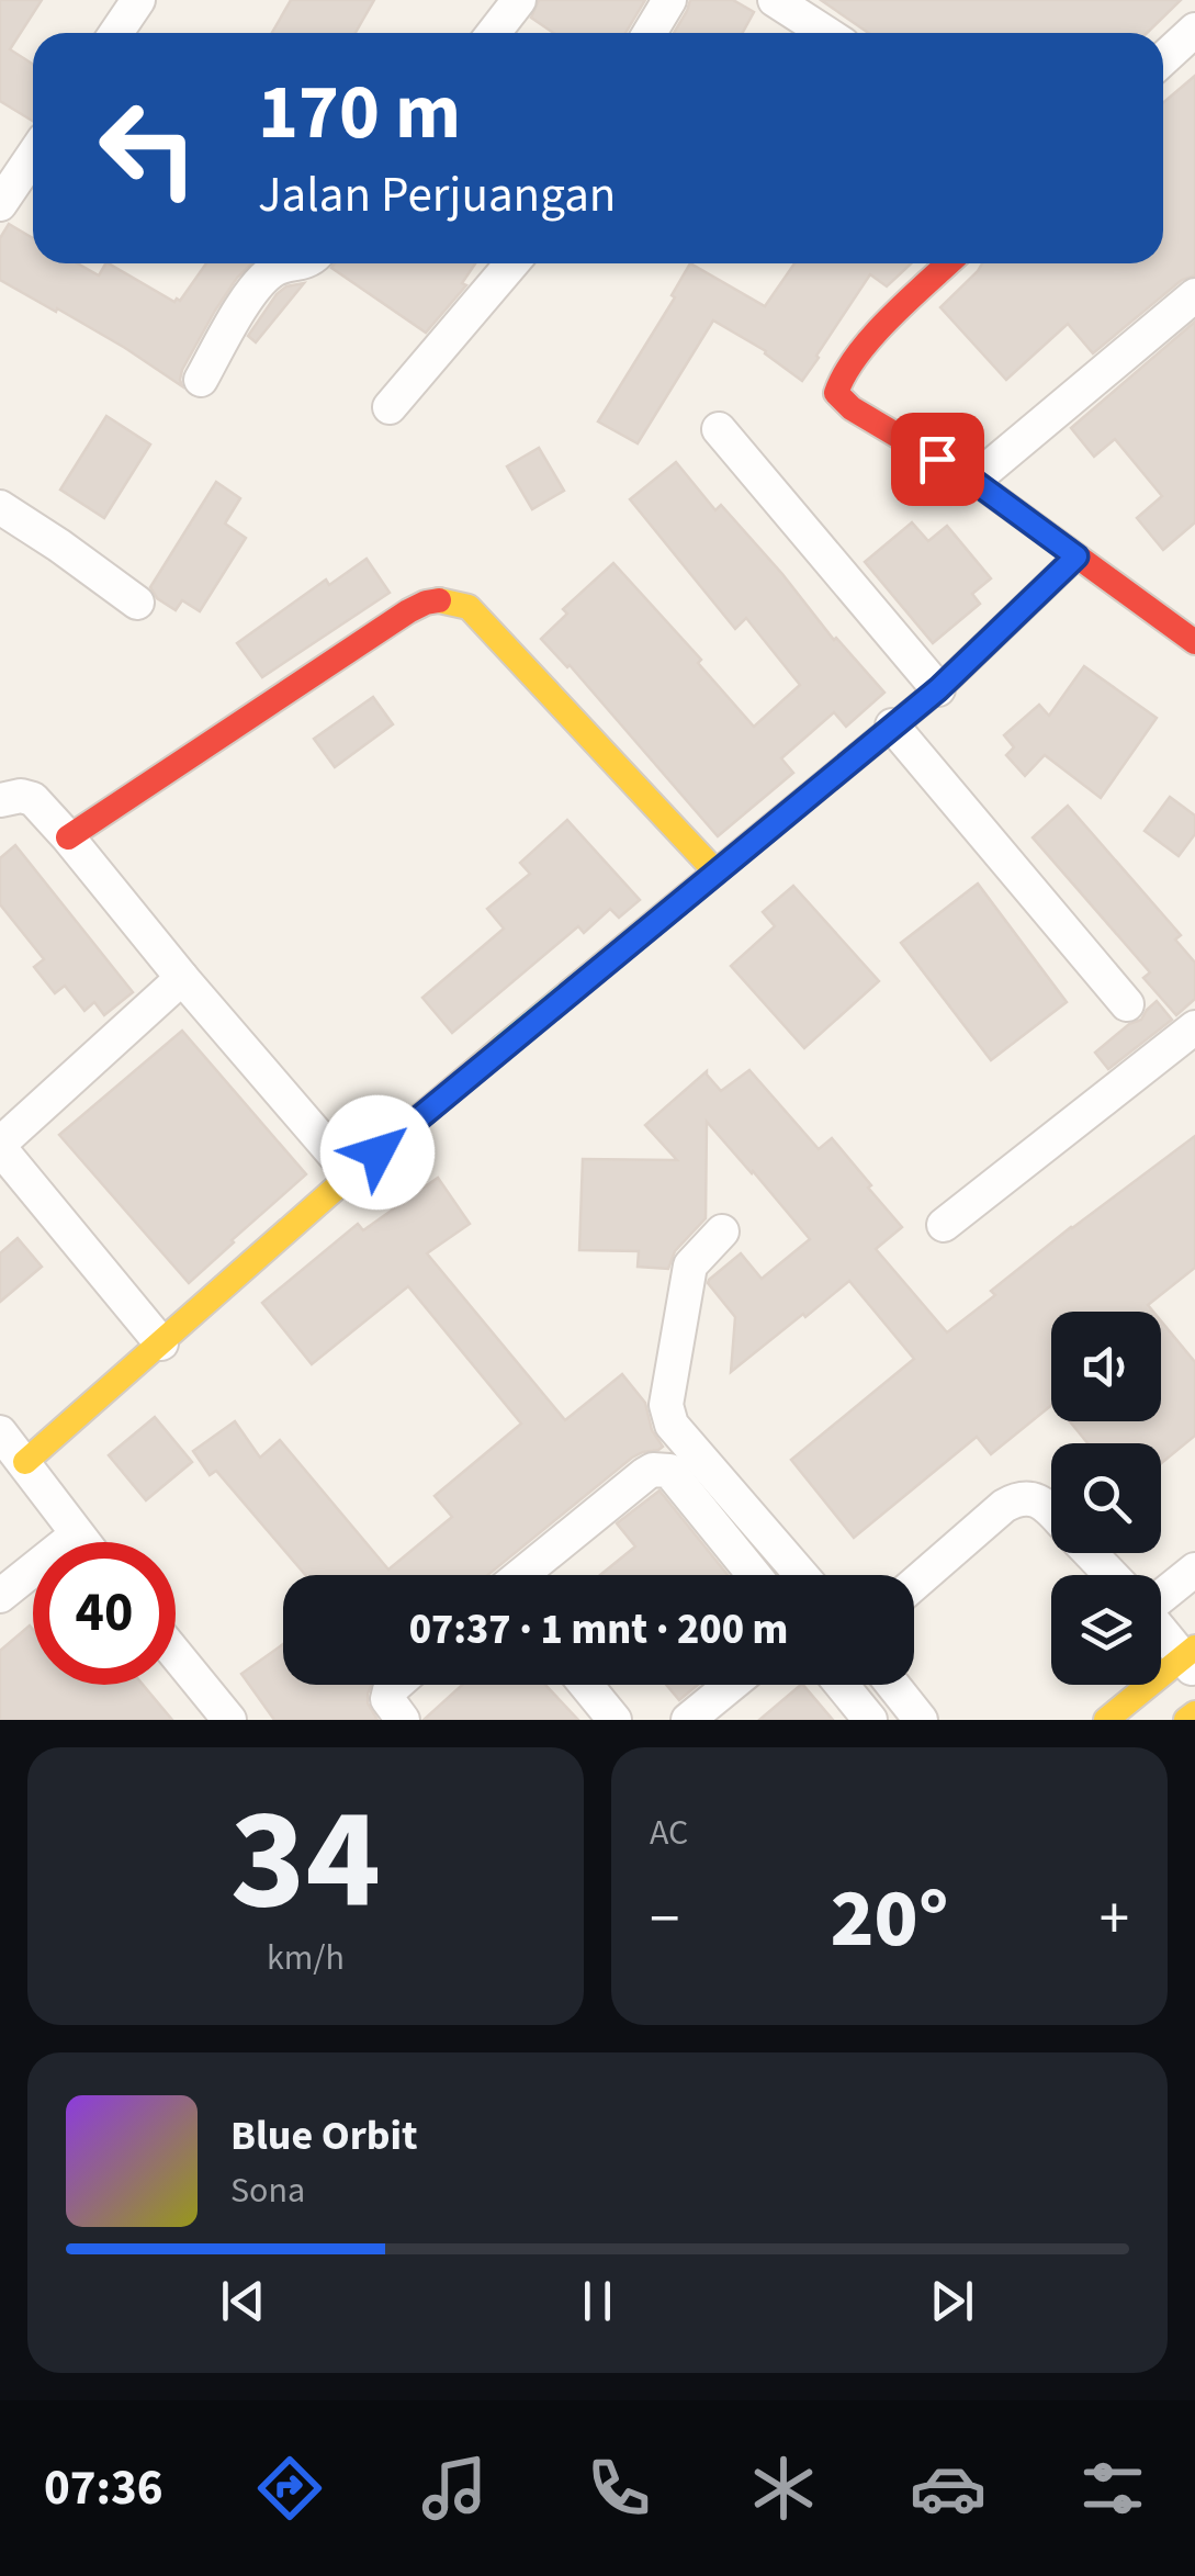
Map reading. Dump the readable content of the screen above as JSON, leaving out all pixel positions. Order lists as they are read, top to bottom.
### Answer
{
  "page": {
    "turn": ["170 m", "Jalan Perjuangan"],
    "limit": "40",
    "trip": "07:37 · 1 mnt · 200 m",
    "tile": [
      ["34", "km/h"],
      "AC"
    ],
    "heat": ["−", "20°", "+"],
    "song": ["Blue Orbit", "Sona"],
    "tabs": "07:36"
  }
}
